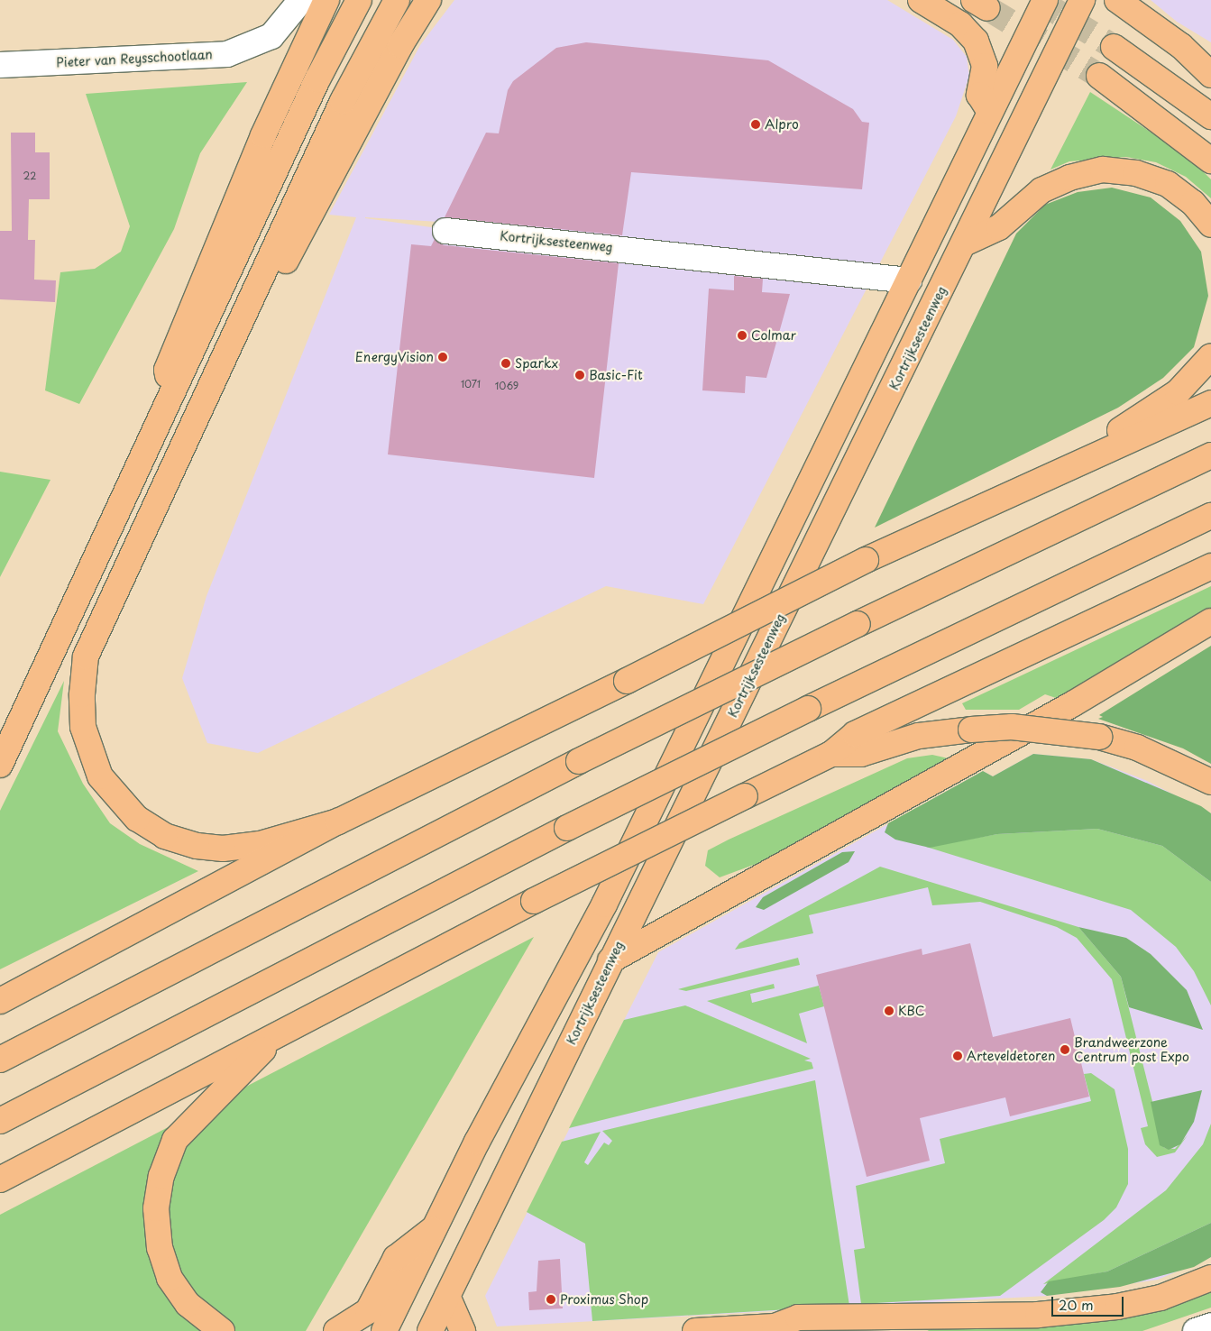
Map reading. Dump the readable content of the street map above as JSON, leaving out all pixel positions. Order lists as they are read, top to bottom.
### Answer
{
  "streets": {
    "main road": ["Kortrijksesteenweg"],
    "street": ["Pieter van Reysschootlaan"]
  },
  "places": [
    "Alpro",
    "Colmar",
    "EnergyVision",
    "Sparkx",
    "Basic-Fit",
    "KBC",
    "Brandweerzone Centrum post Expo",
    "Arteveldetoren",
    "Proximus Shop"
  ],
  "house_numbers": ["22", "1071", "1069"],
  "scale_bar": "20 m"
}
